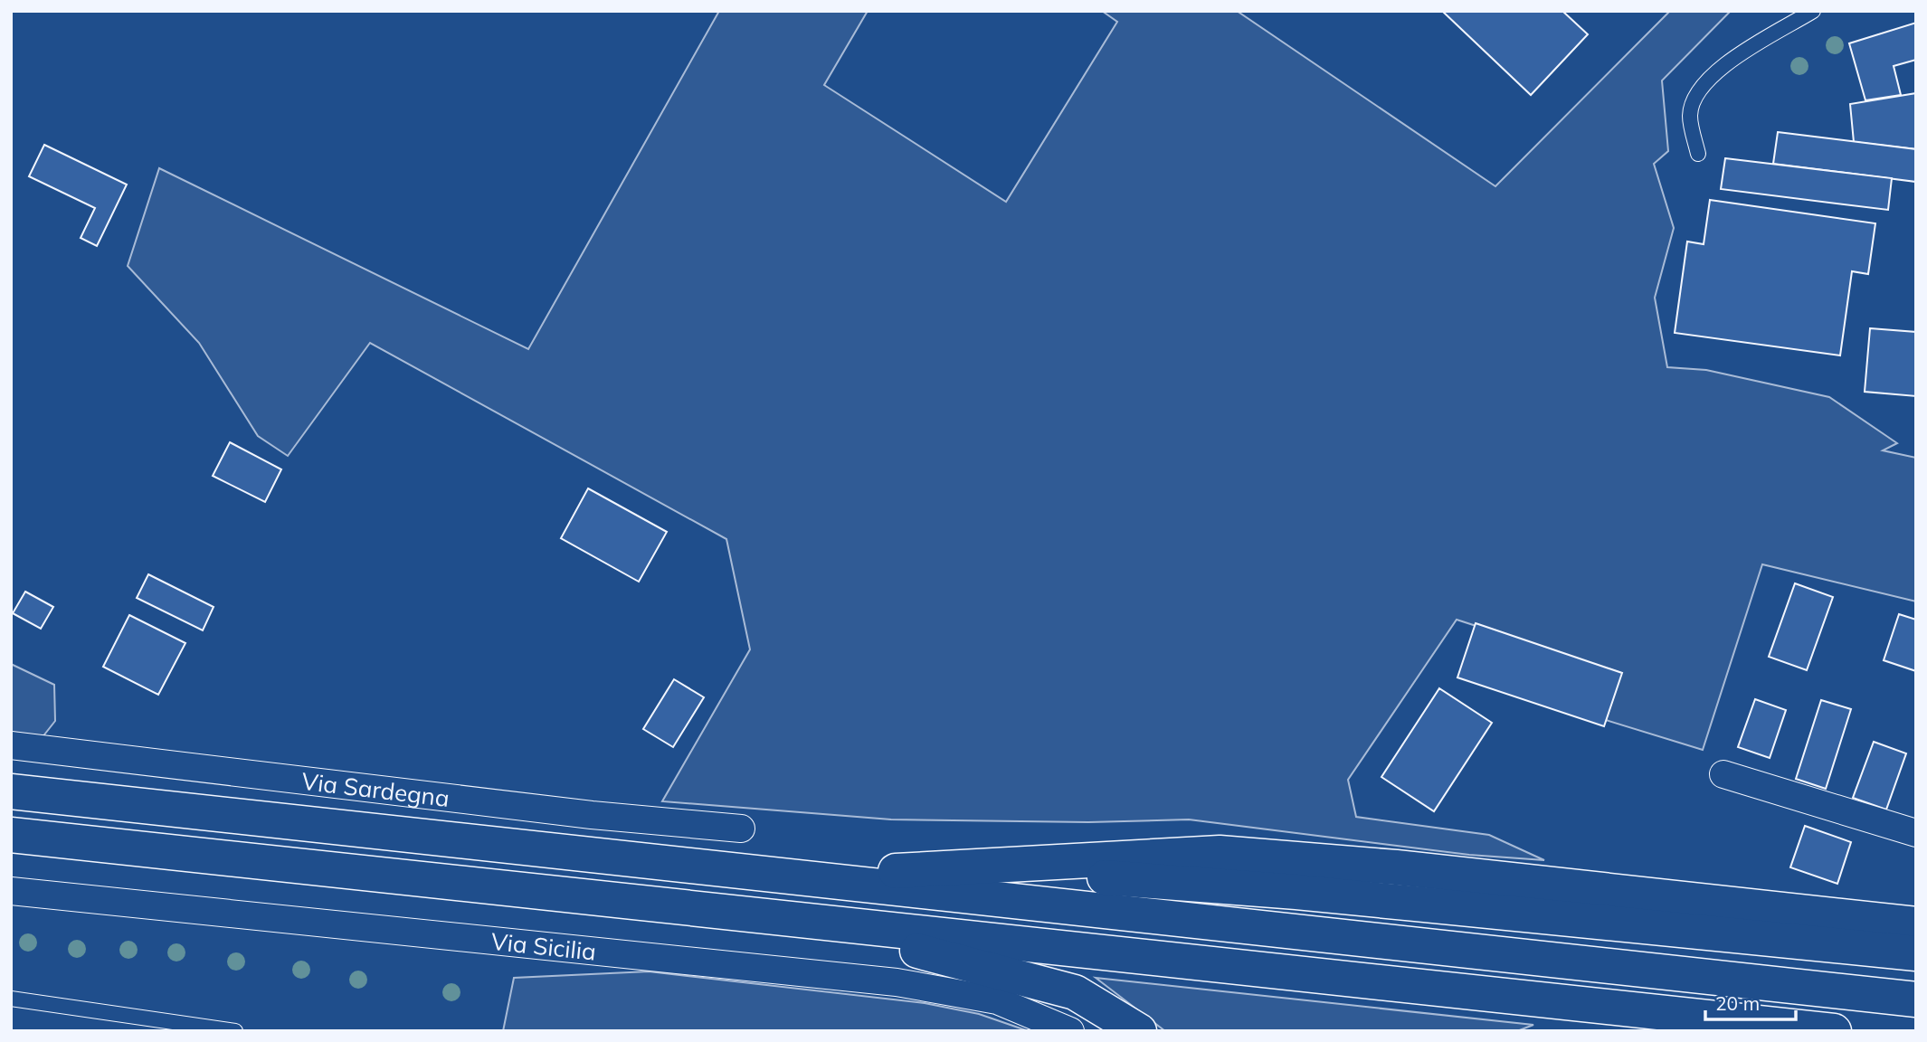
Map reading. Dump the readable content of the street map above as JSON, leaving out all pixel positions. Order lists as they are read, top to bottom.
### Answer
{
  "streets": {
    "street": ["Via Sardegna", "Via Sicilia"]
  },
  "scale_bar": "20 m"
}
